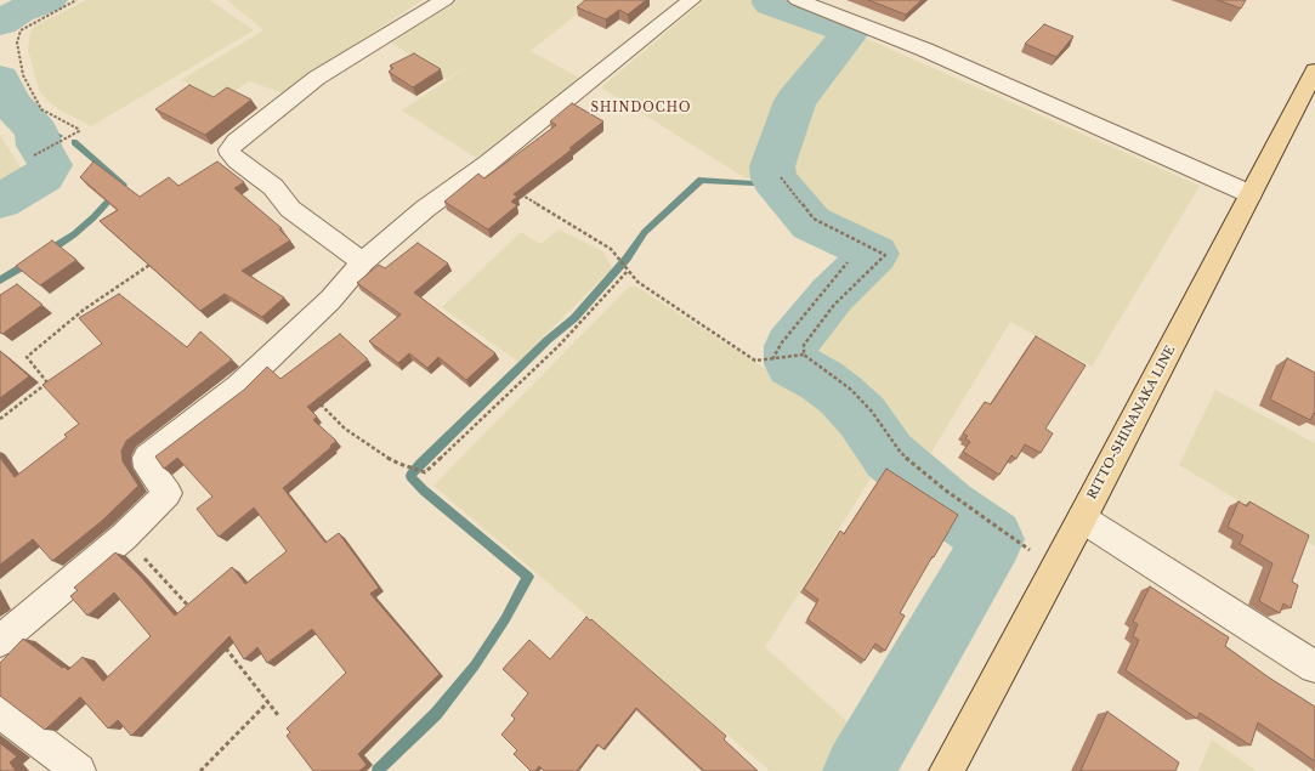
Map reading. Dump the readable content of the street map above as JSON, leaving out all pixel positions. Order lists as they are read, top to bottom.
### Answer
{
  "streets": {
    "main road": ["RITTO-SHINANAKA LINE"]
  },
  "districts": ["SHINDOCHO"]
}
